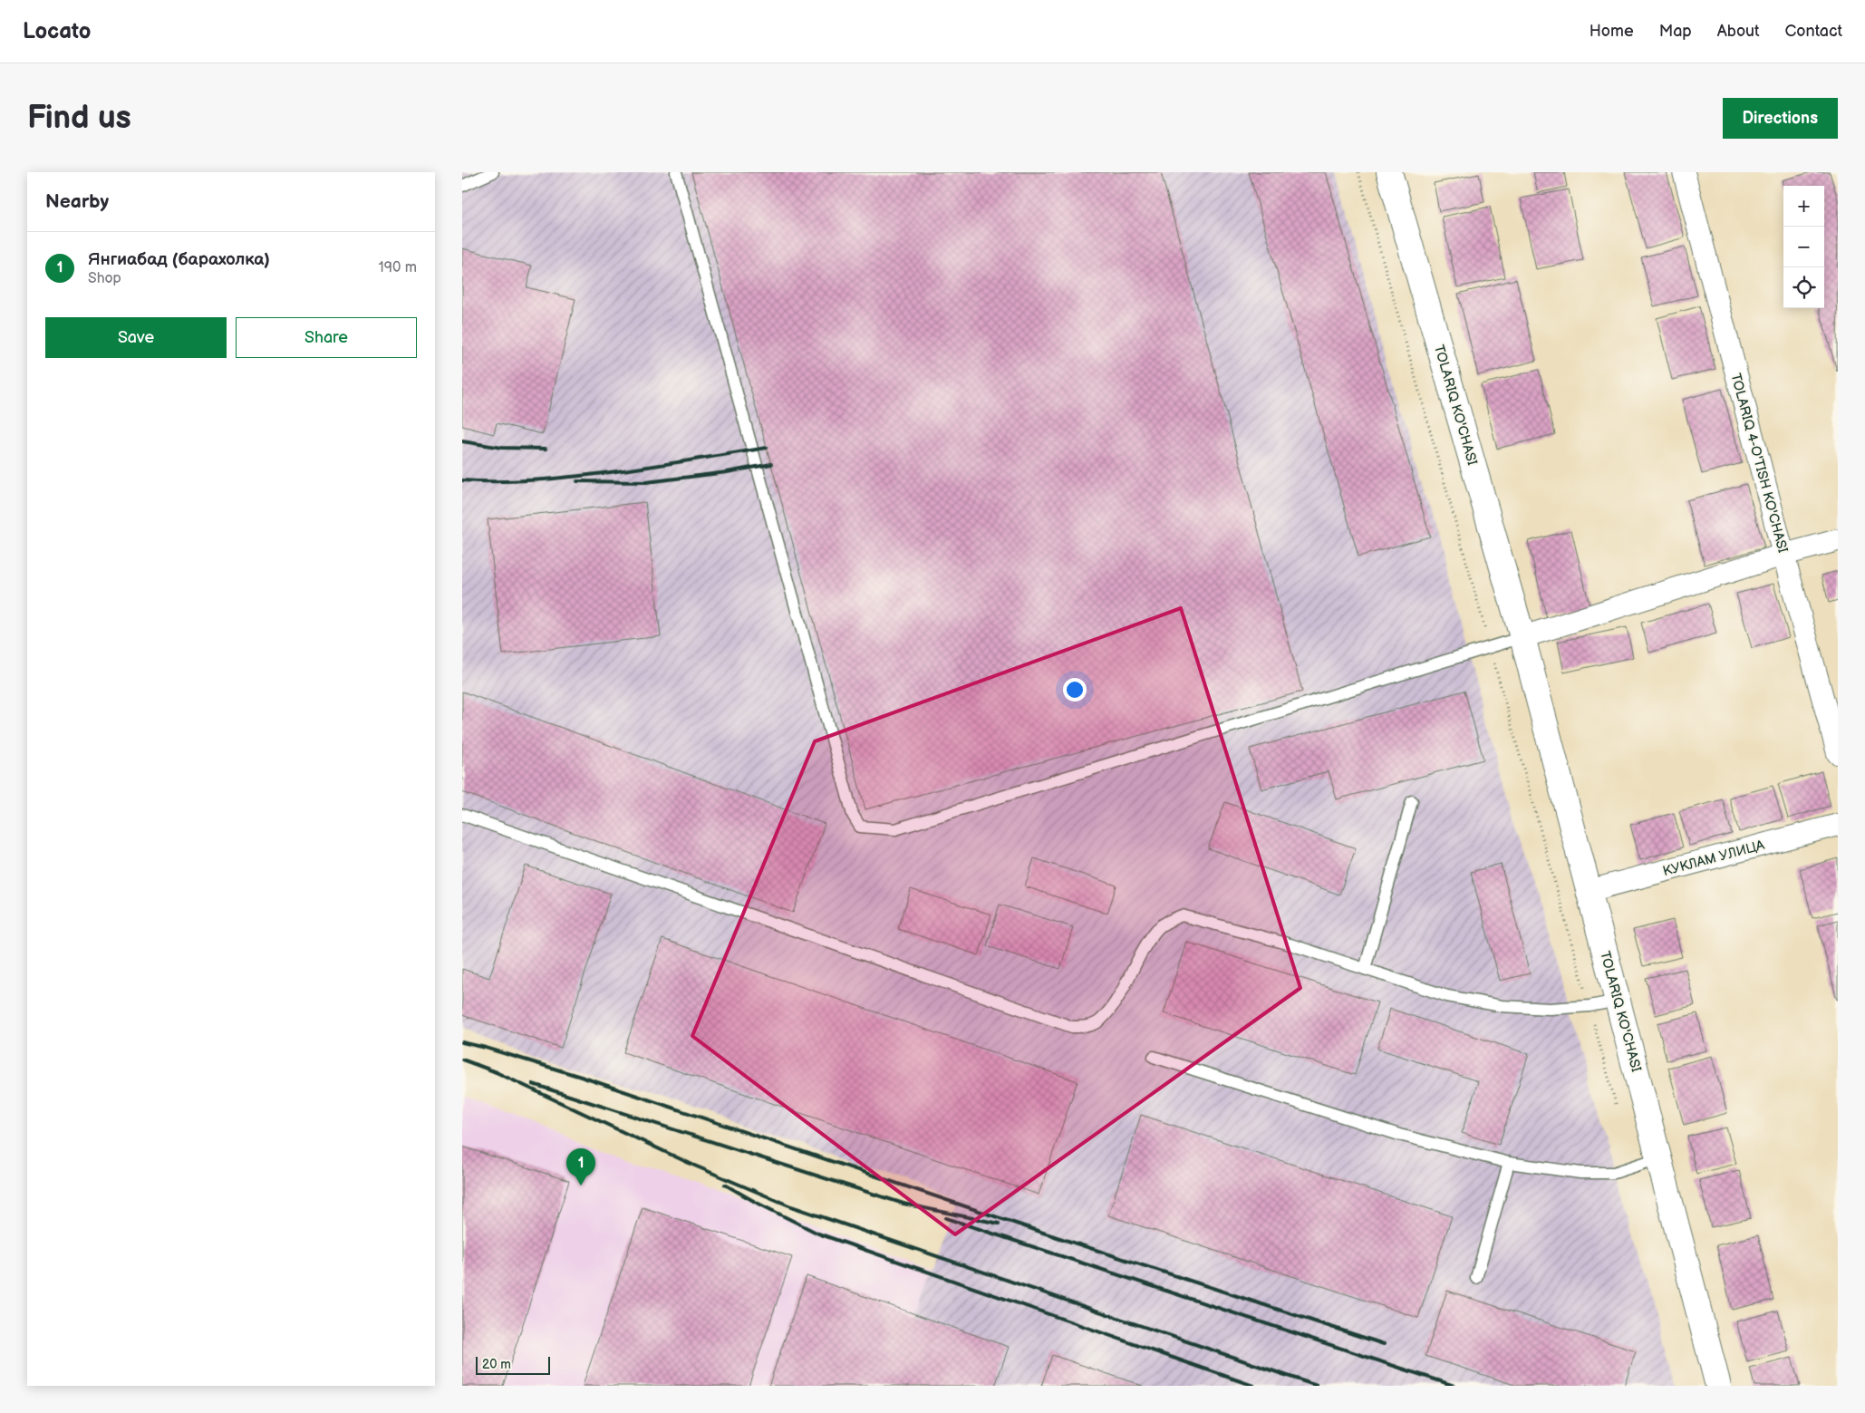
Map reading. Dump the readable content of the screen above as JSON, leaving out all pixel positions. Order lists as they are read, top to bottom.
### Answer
{
  "streets": {
    "street": ["TOLARIQ KO'CHASI", "TOLARIQ 4-O'TISH KO'CHASI", "КУКЛАМ УЛИЦА"]
  },
  "crossings": [
    ["TOLARIQ KO'CHASI", "КУКЛАМ УЛИЦА"]
  ],
  "scale_bar": "20 m",
  "page": {
    "header": "Locato",
    "nav": [
      "Home",
      "Map",
      "About",
      "Contact"
    ],
    "buttons": [
      "Directions",
      ["Save", "Share"]
    ],
    "title": "Find us",
    "heading": "Nearby",
    "map_buttons": ["+", "−"],
    "list": [
      {
        "mark": "1",
        "name": "Янгиабад (барахолка)",
        "note": "Shop",
        "value": "190 m"
      }
    ],
    "pins": "1",
    "scale": "20 m"
  }
}
